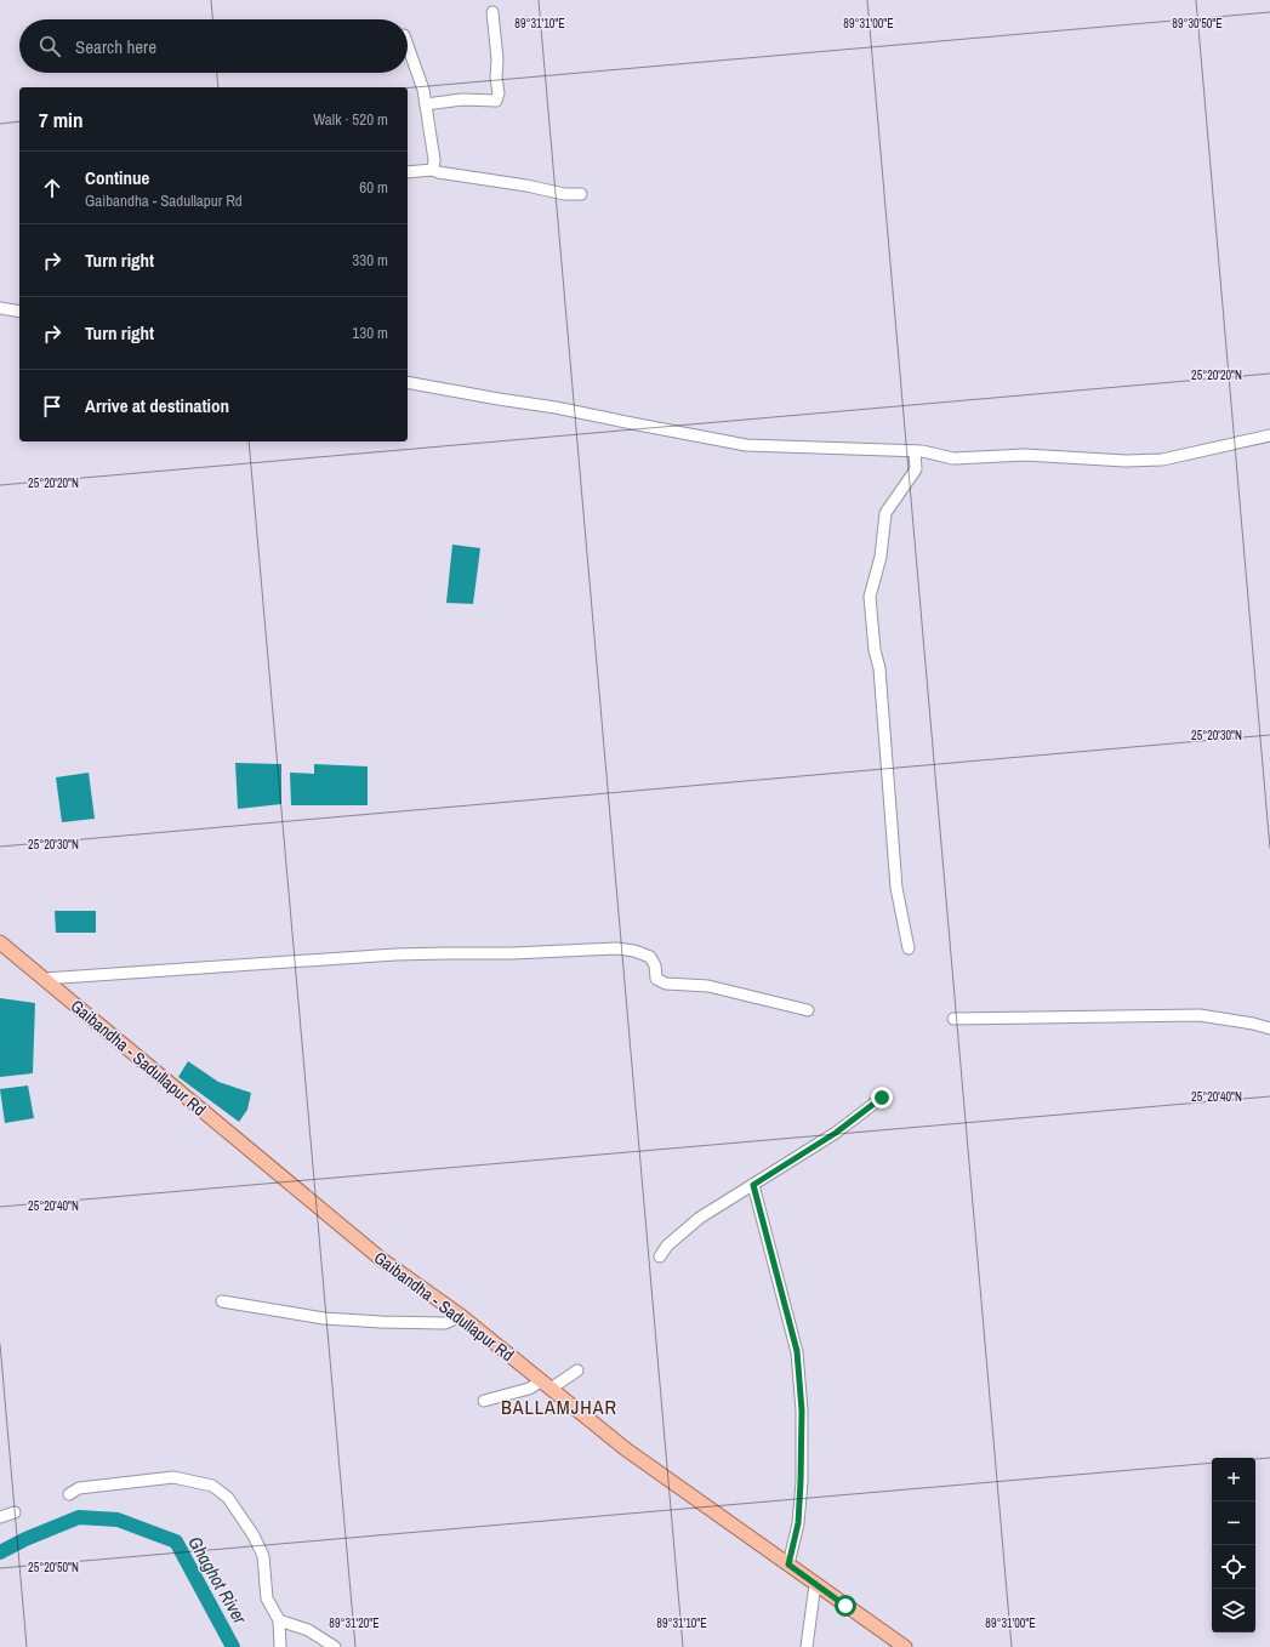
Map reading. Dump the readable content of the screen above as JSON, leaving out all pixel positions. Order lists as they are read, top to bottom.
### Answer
{
  "streets": {
    "main road": ["Gaibandha - Sadullapur Rd"]
  },
  "districts": ["BALLAMJHAR"],
  "water": ["Ghaghot River"],
  "page": {
    "search": "Search here",
    "heading": ["7 min", "Walk · 520 m"],
    "list": [
      ["Continue", "Gaibandha - Sadullapur Rd", "60 m"],
      ["Turn right", "330 m"],
      ["Turn right", "130 m"],
      "Arrive at destination"
    ],
    "map_buttons": ["+", "−"]
  },
  "coordinates": [
    "89°31'10\"E",
    "89°31'00\"E",
    "89°30'50\"E",
    "25°20'20\"N",
    "25°20'30\"N",
    "25°20'40\"N",
    "25°20'50\"N",
    "89°31'20\"E"
  ]
}
